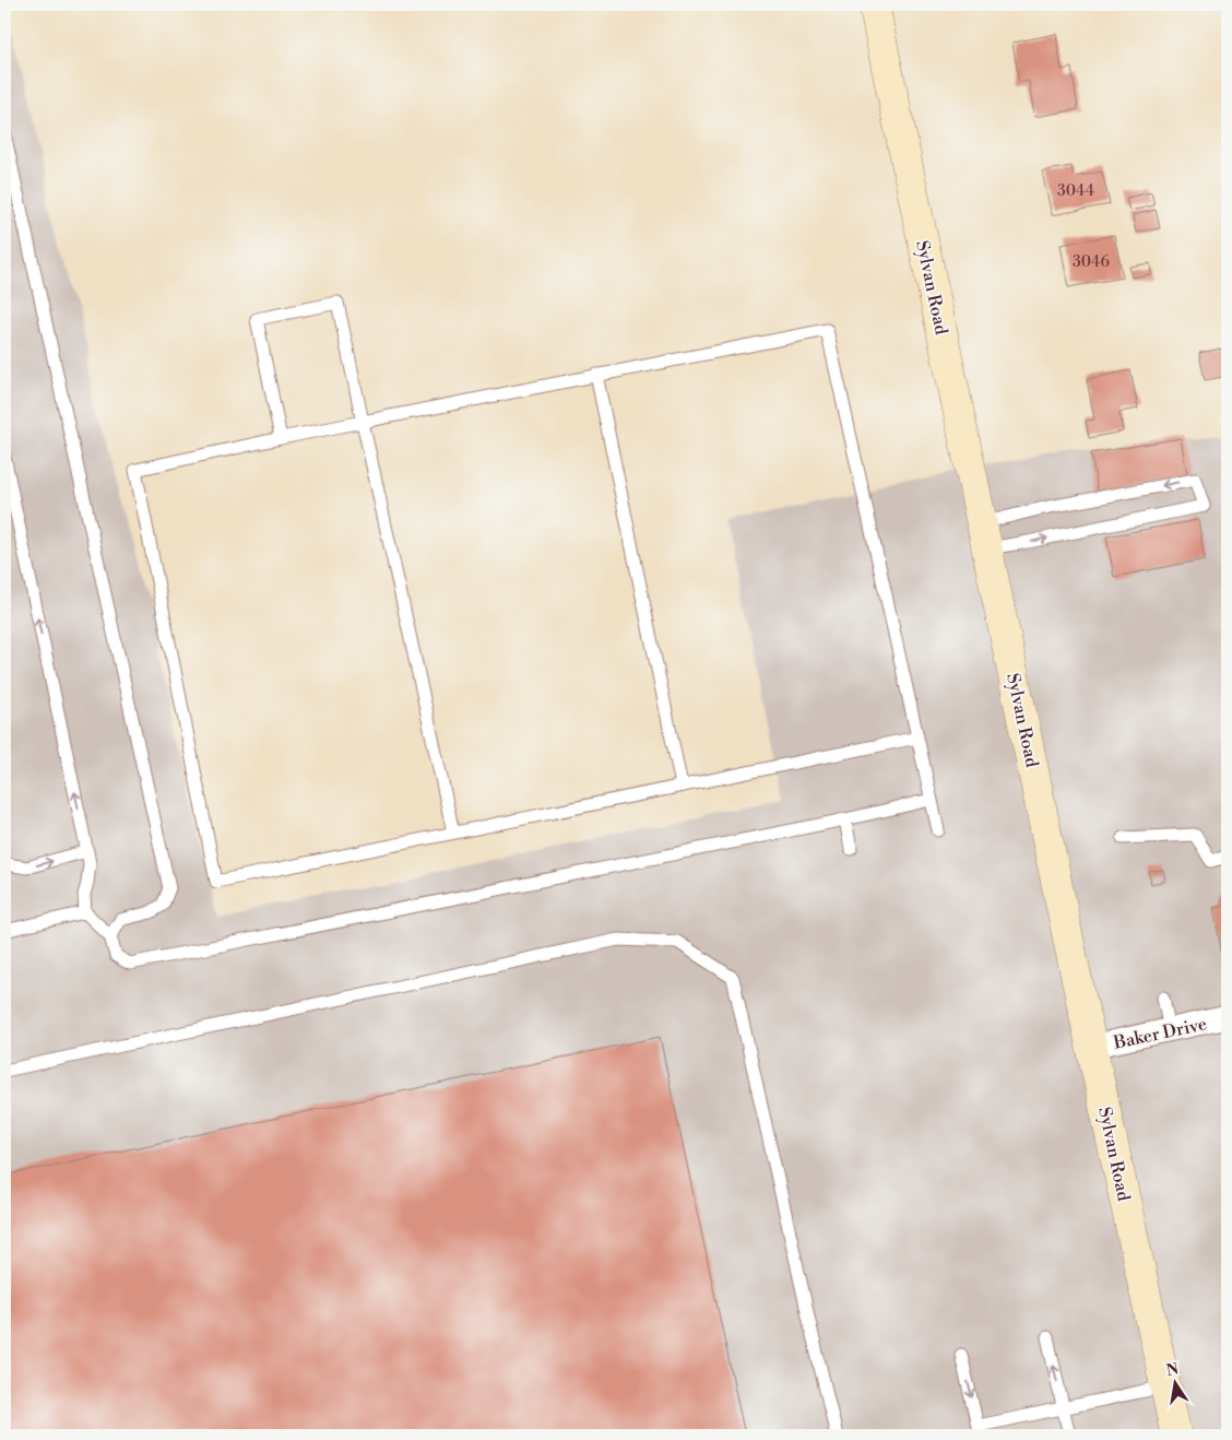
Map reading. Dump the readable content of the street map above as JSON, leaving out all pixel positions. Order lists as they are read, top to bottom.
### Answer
{
  "streets": {
    "main road": ["Sylvan Road"],
    "street": ["Baker Drive"]
  },
  "crossings": [
    ["Sylvan Road", "Baker Drive"]
  ],
  "house_numbers": ["3044", "3046"],
  "north": "top"
}
